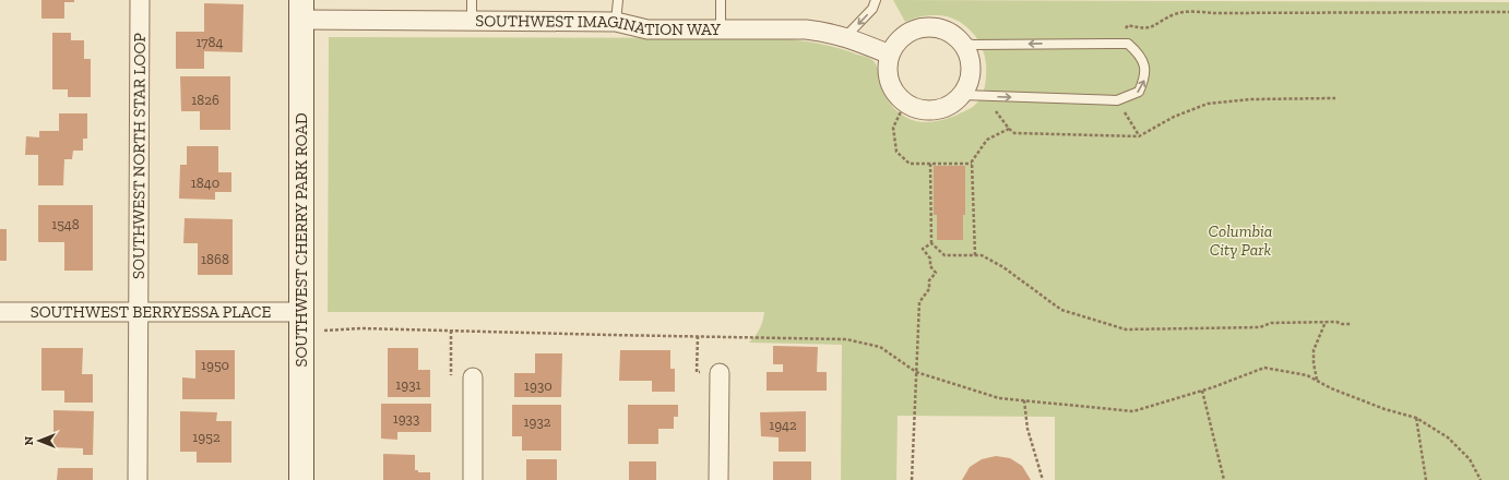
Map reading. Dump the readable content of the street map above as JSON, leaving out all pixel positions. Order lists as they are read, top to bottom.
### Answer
{
  "streets": {
    "main road": ["SOUTHWEST CHERRY PARK ROAD"],
    "street": ["SOUTHWEST IMAGINATION WAY", "SOUTHWEST NORTH STAR LOOP", "SOUTHWEST BERRYESSA PLACE"]
  },
  "crossings": [
    ["SOUTHWEST IMAGINATION WAY", "SOUTHWEST CHERRY PARK ROAD"],
    ["SOUTHWEST NORTH STAR LOOP", "SOUTHWEST BERRYESSA PLACE"],
    ["SOUTHWEST CHERRY PARK ROAD", "SOUTHWEST BERRYESSA PLACE"]
  ],
  "parks": ["Columbia City Park"],
  "house_numbers": [
    "1784",
    "1826",
    "1840",
    "1548",
    "1868",
    "1950",
    "1931",
    "1930",
    "1933",
    "1932",
    "1942",
    "1952"
  ],
  "north": "left"
}
